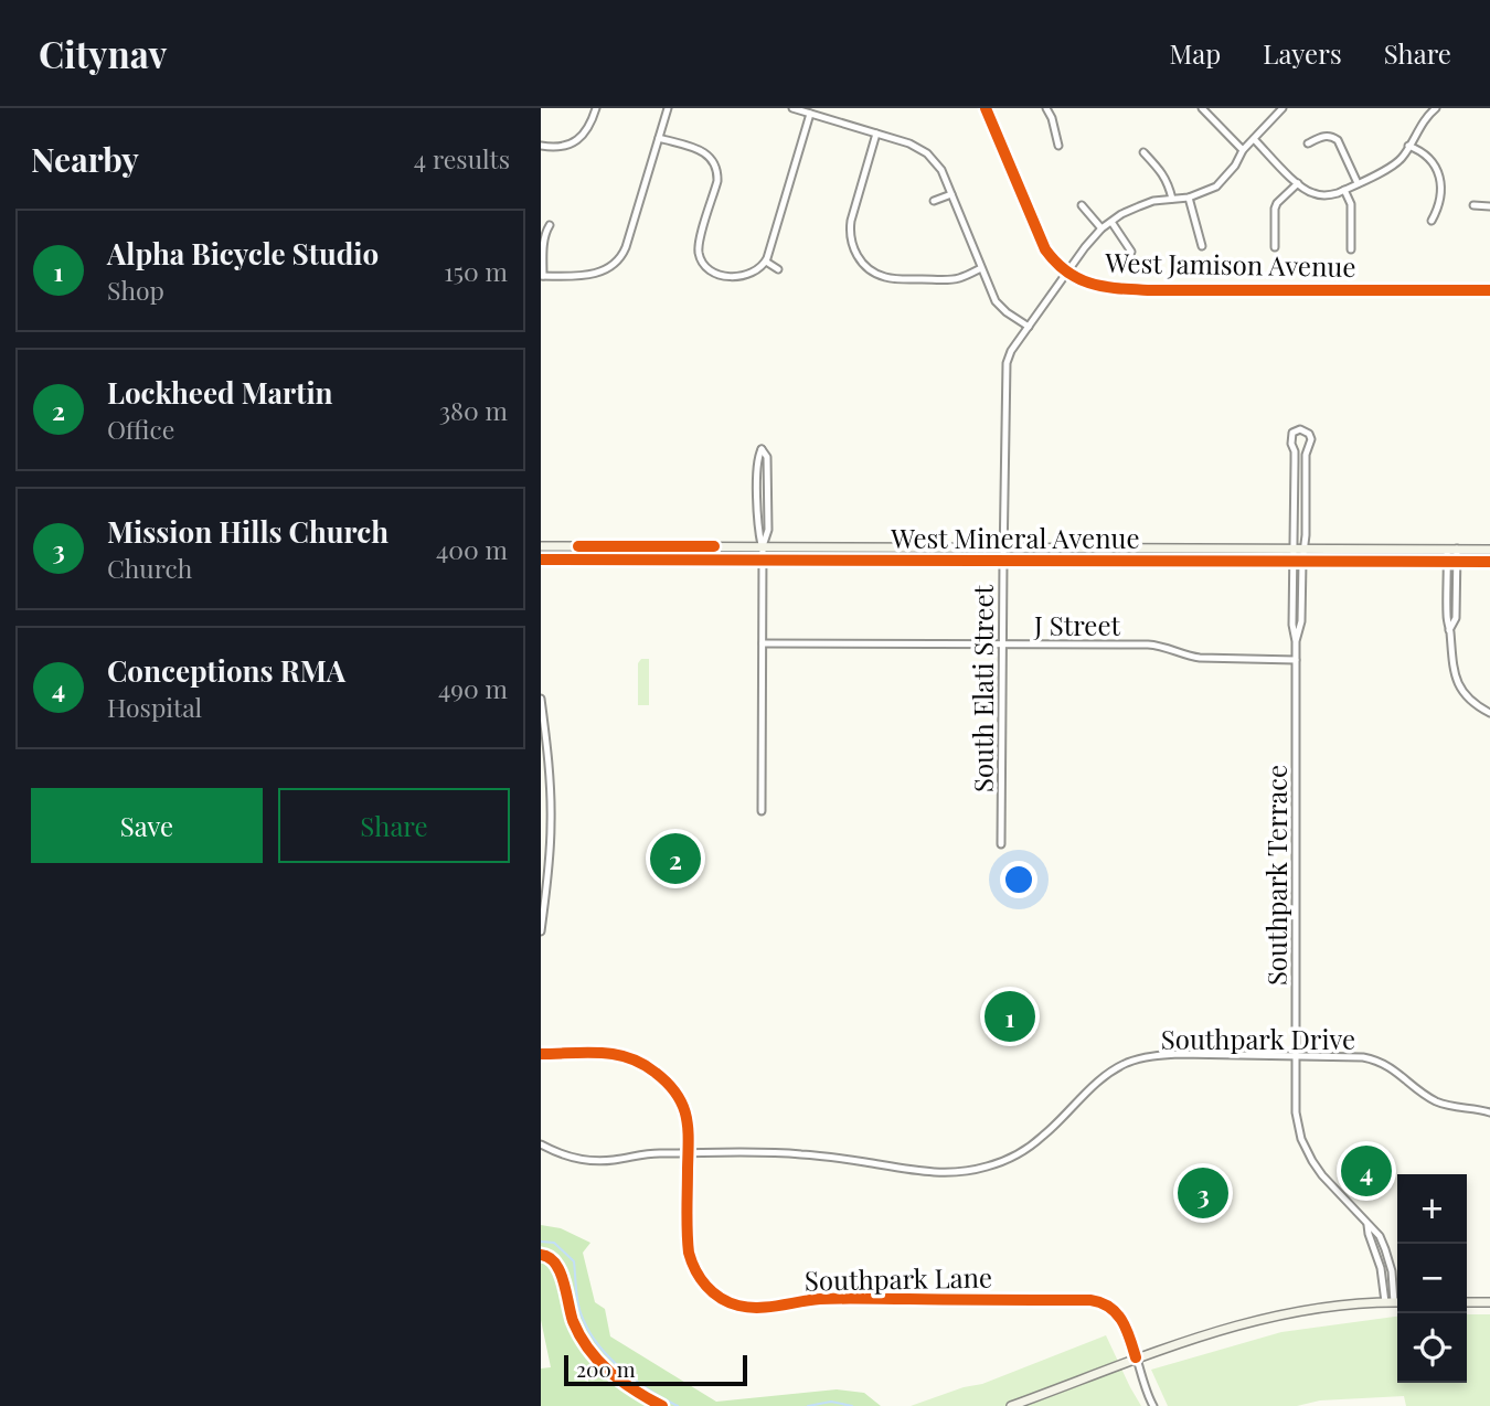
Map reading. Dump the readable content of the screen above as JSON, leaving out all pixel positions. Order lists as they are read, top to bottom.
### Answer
{
  "streets": {
    "main road": ["West Mineral Avenue"],
    "street": [
      "West Jamison Avenue",
      "J Street",
      "South Elati Street",
      "Southpark Terrace",
      "Southpark Drive",
      "Southpark Lane"
    ]
  },
  "crossings": [
    ["West Jamison Avenue", "South Elati Street"],
    ["West Mineral Avenue", "South Elati Street"],
    ["West Mineral Avenue", "Southpark Terrace"],
    ["J Street", "South Elati Street"],
    ["J Street", "Southpark Terrace"],
    ["Southpark Terrace", "Southpark Drive"],
    ["Southpark Drive", "Southpark Lane"]
  ],
  "scale_bar": "200 m",
  "page": {
    "header": "Citynav",
    "nav": ["Map", "Layers", "Share"],
    "heading": ["Nearby", "4 results"],
    "list": [
      {
        "mark": "1",
        "name": "Alpha Bicycle Studio",
        "note": "Shop",
        "value": "150 m"
      },
      {
        "mark": "2",
        "name": "Lockheed Martin",
        "note": "Office",
        "value": "380 m"
      },
      {
        "mark": "3",
        "name": "Mission Hills Church",
        "note": "Church",
        "value": "400 m"
      },
      {
        "mark": "4",
        "name": "Conceptions RMA",
        "note": "Hospital",
        "value": "490 m"
      }
    ],
    "buttons": ["Save", "Share"],
    "pins": [
      "2",
      "1",
      "4",
      "3"
    ],
    "map_buttons": ["+", "−"],
    "scale": "200 m"
  }
}
